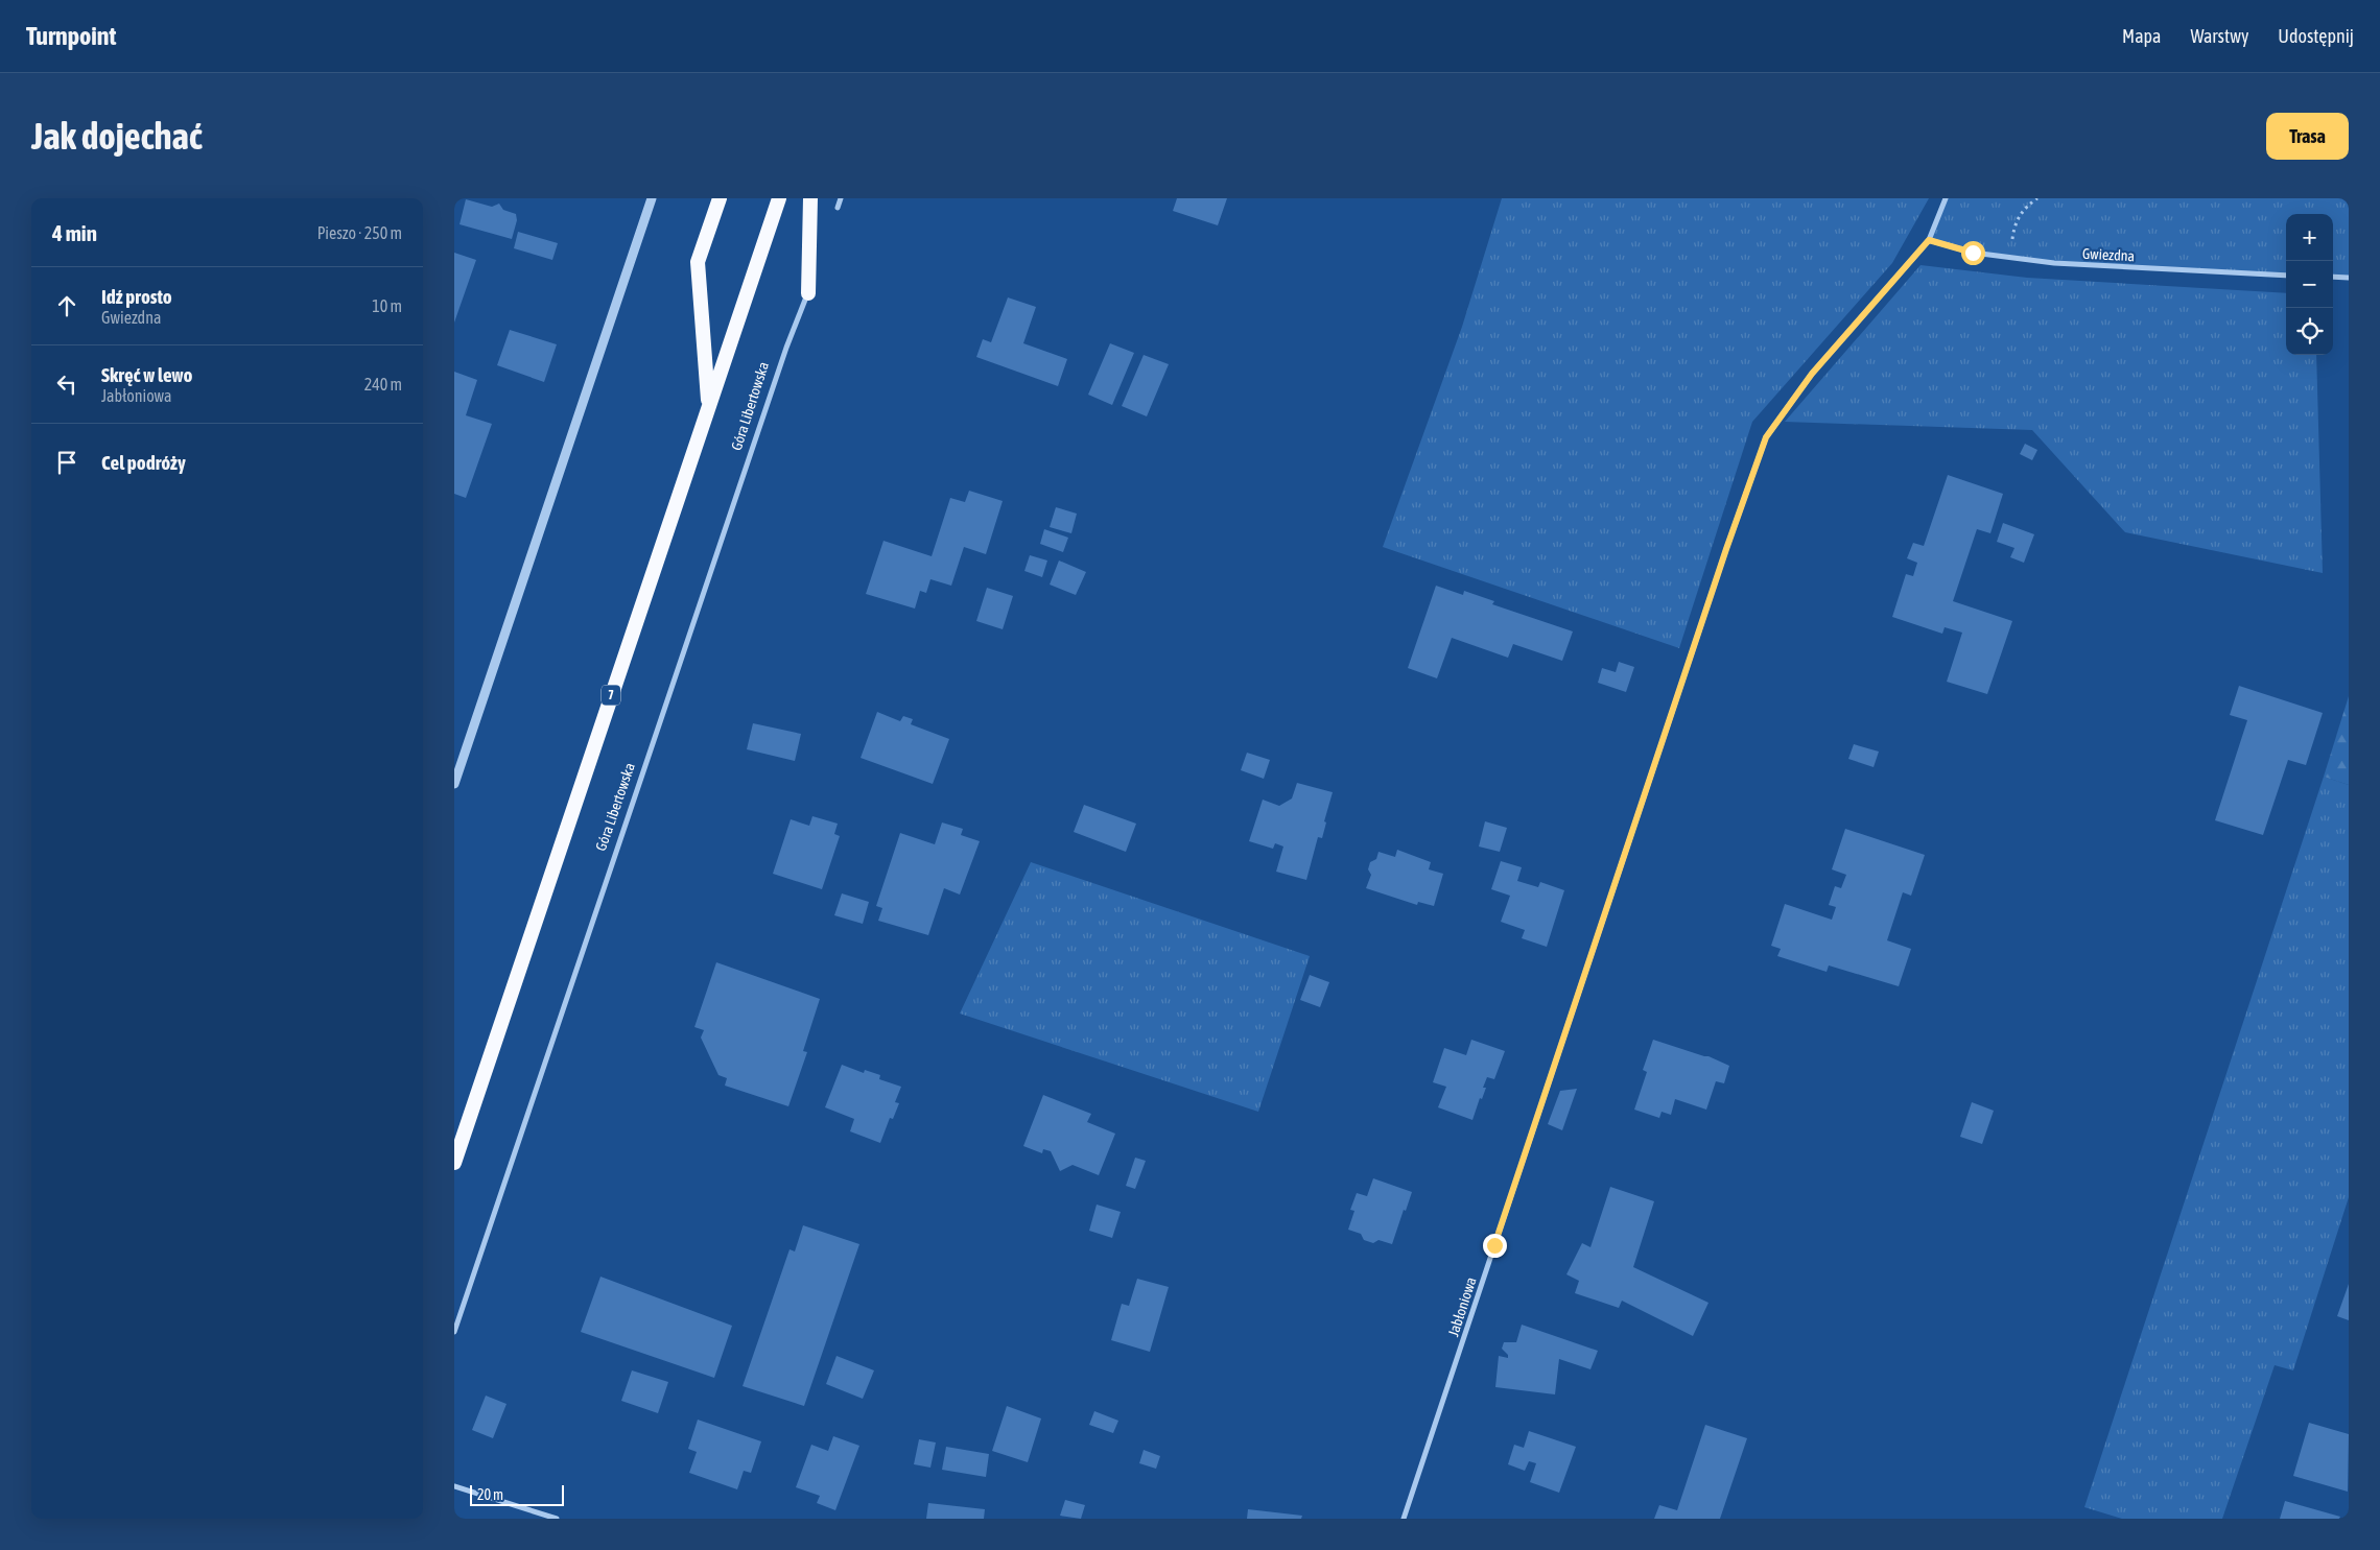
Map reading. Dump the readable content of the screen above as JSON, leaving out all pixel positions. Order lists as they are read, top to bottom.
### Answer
{
  "streets": {
    "highway": ["7"],
    "street": ["Gwiezdna", "Góra Libertowska", "Jabłoniowa"]
  },
  "crossings": [
    ["Gwiezdna", "Jabłoniowa"]
  ],
  "scale_bar": "20 m",
  "page": {
    "header": "Turnpoint",
    "nav": ["Mapa", "Warstwy", "Udostępnij"],
    "buttons": "Trasa",
    "title": "Jak dojechać",
    "heading": ["4 min", "Pieszo · 250 m"],
    "map_buttons": ["+", "−"],
    "list": [
      ["Idź prosto", "Gwiezdna", "10 m"],
      ["Skręć w lewo", "Jabłoniowa", "240 m"],
      "Cel podróży"
    ],
    "scale": "20 m"
  }
}
